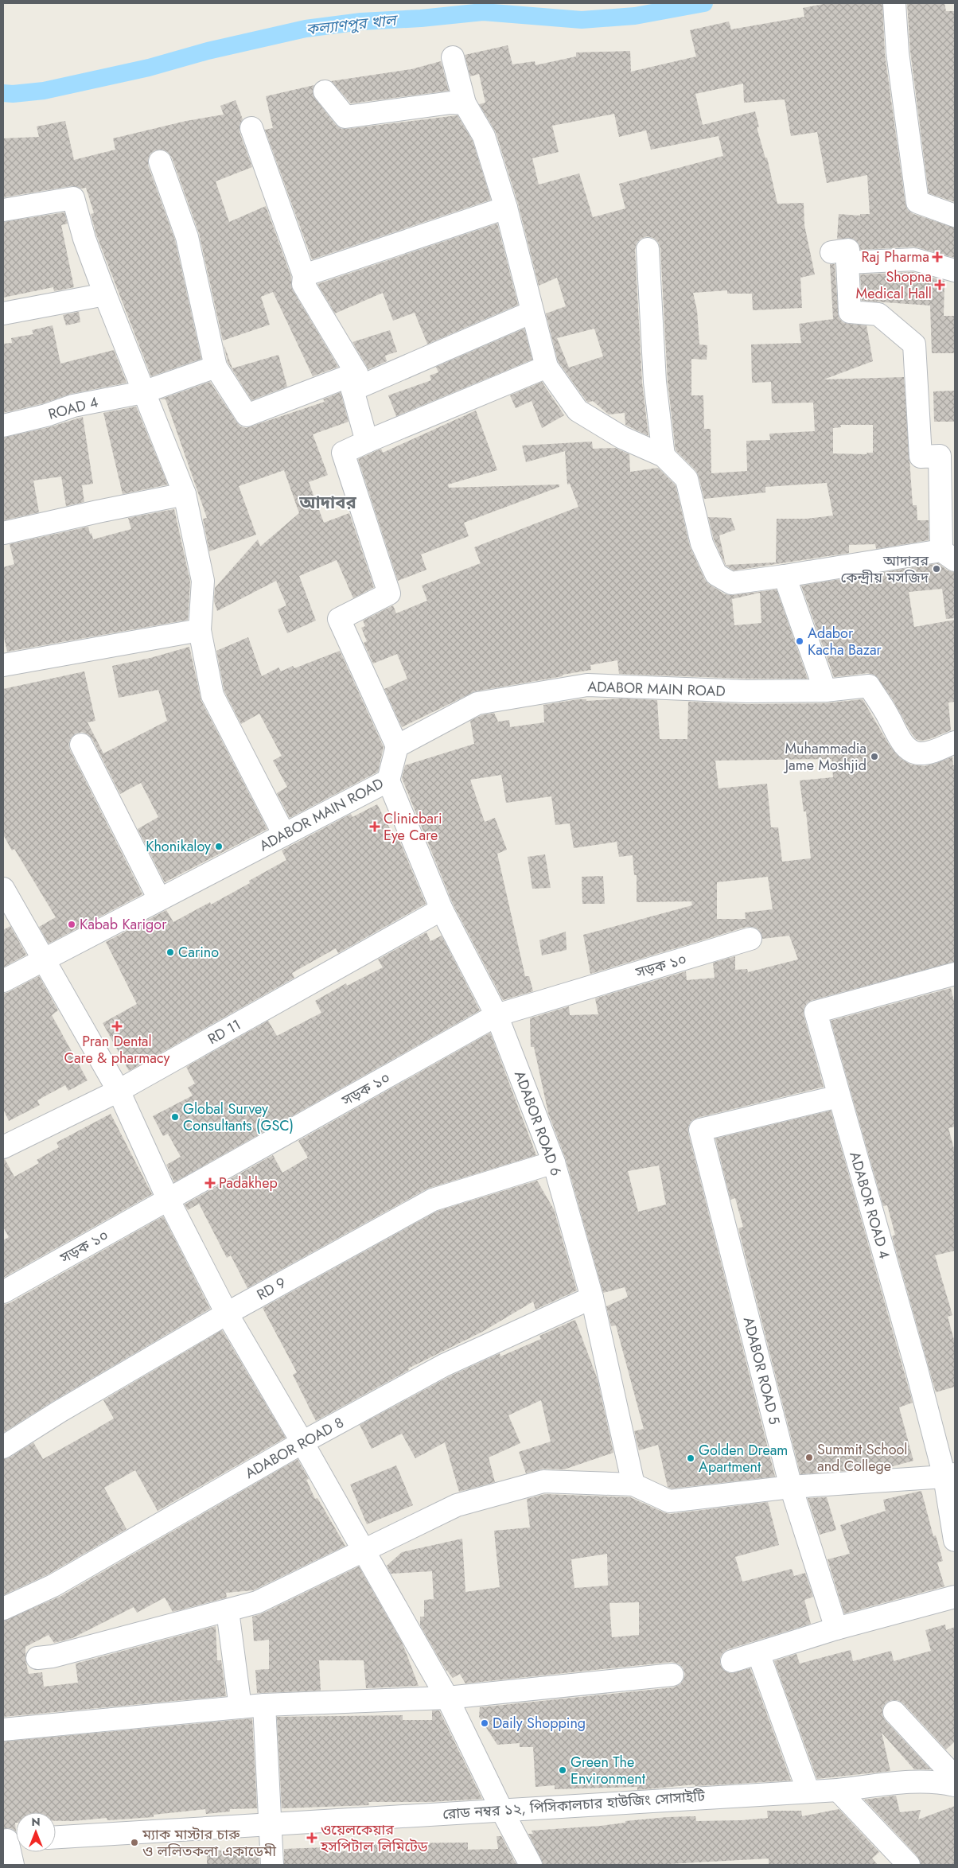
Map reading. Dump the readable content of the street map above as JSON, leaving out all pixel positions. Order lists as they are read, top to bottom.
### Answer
{
  "streets": {
    "street": [
      "ROAD 4",
      "ADABOR MAIN ROAD",
      "সড়ক ১০",
      "RD 11",
      "ADABOR ROAD 6",
      "ADABOR ROAD 4",
      "RD 9",
      "ADABOR ROAD 5",
      "ADABOR ROAD 8",
      "রোড নম্বর ১২, পিসিকালচার হাউজিং সোসাইটি"
    ]
  },
  "crossings": [
    ["ADABOR MAIN ROAD", "ADABOR ROAD 6"],
    ["সড়ক ১০", "ADABOR ROAD 6"],
    ["RD 11", "ADABOR ROAD 6"],
    ["ADABOR ROAD 6", "RD 9"],
    ["ADABOR ROAD 6", "ADABOR ROAD 8"],
    ["ADABOR ROAD 4", "ADABOR ROAD 5"]
  ],
  "districts": ["আদাবর"],
  "water": ["কল্যাণপুর খাল"],
  "places": {
    "health": [
      "Raj Pharma",
      "Shopna Medical Hall",
      "Clinicbari Eye Care",
      "Pran Dental Care & pharmacy",
      "Padakhep",
      "ওয়েলকেয়ার হসপিটাল লিমিটেড"
    ],
    "other": [
      "আদাবর কেন্দ্রীয় মসজিদ",
      "Adabor Kacha Bazar",
      "Muhammadia Jame Moshjid",
      "Khonikaloy",
      "Kabab Karigor",
      "Carino",
      "Global Survey Consultants (GSC)",
      "Summit School and College",
      "Golden Dream Apartment",
      "Daily Shopping",
      "Green The Environment",
      "ম্যাক মাস্টার চারু ও ললিতকলা একাডেমী"
    ]
  },
  "north": "top"
}
